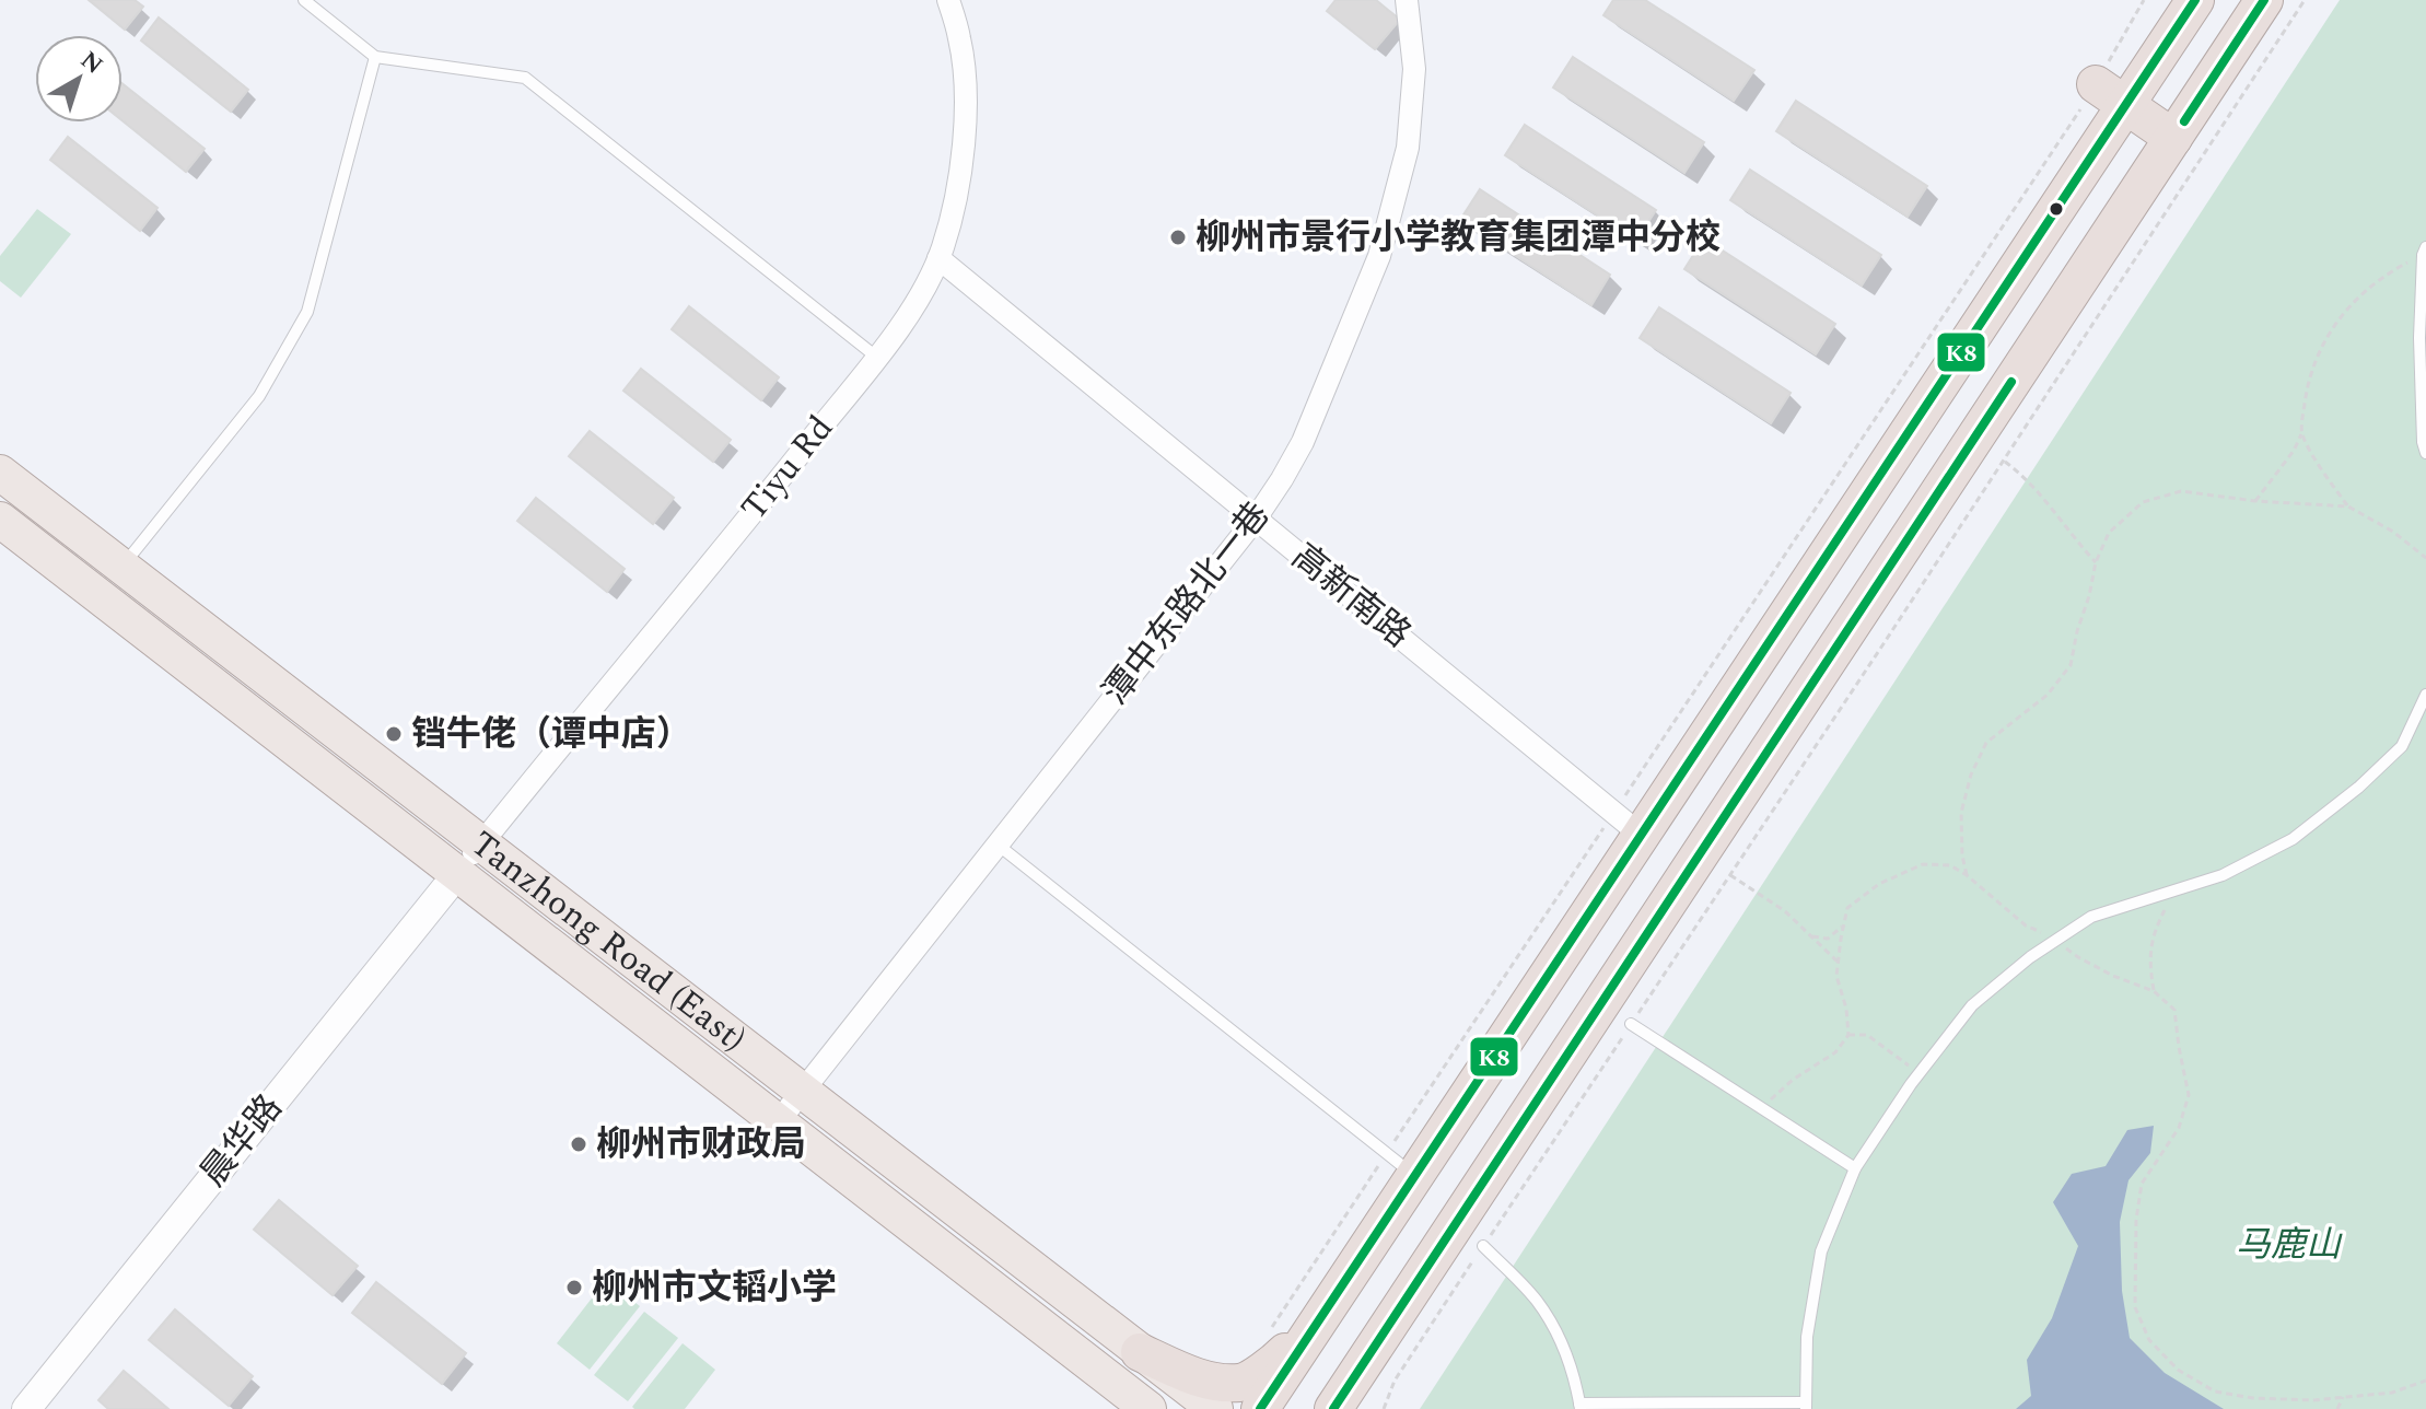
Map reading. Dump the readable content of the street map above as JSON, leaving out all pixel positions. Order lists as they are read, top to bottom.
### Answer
{
  "streets": {
    "main road": ["Tanzhong Road (East)"],
    "street": [
      "Tiyu Rd",
      "高新南路",
      "潭中东路北一巷",
      "晨华路"
    ]
  },
  "crossings": [
    ["Tiyu Rd", "高新南路"],
    ["Tiyu Rd", "Tanzhong Road (East)"],
    ["Tiyu Rd", "晨华路"],
    ["高新南路", "潭中东路北一巷"],
    ["潭中东路北一巷", "Tanzhong Road (East)"],
    ["Tanzhong Road (East)", "晨华路"]
  ],
  "parks": ["马鹿山"],
  "places": [
    "柳州市景行小学教育集团潭中分校",
    "铛牛佬（谭中店）",
    "柳州市财政局",
    "柳州市文韬小学"
  ],
  "lines": ["transit line K8"],
  "north": "top right"
}
